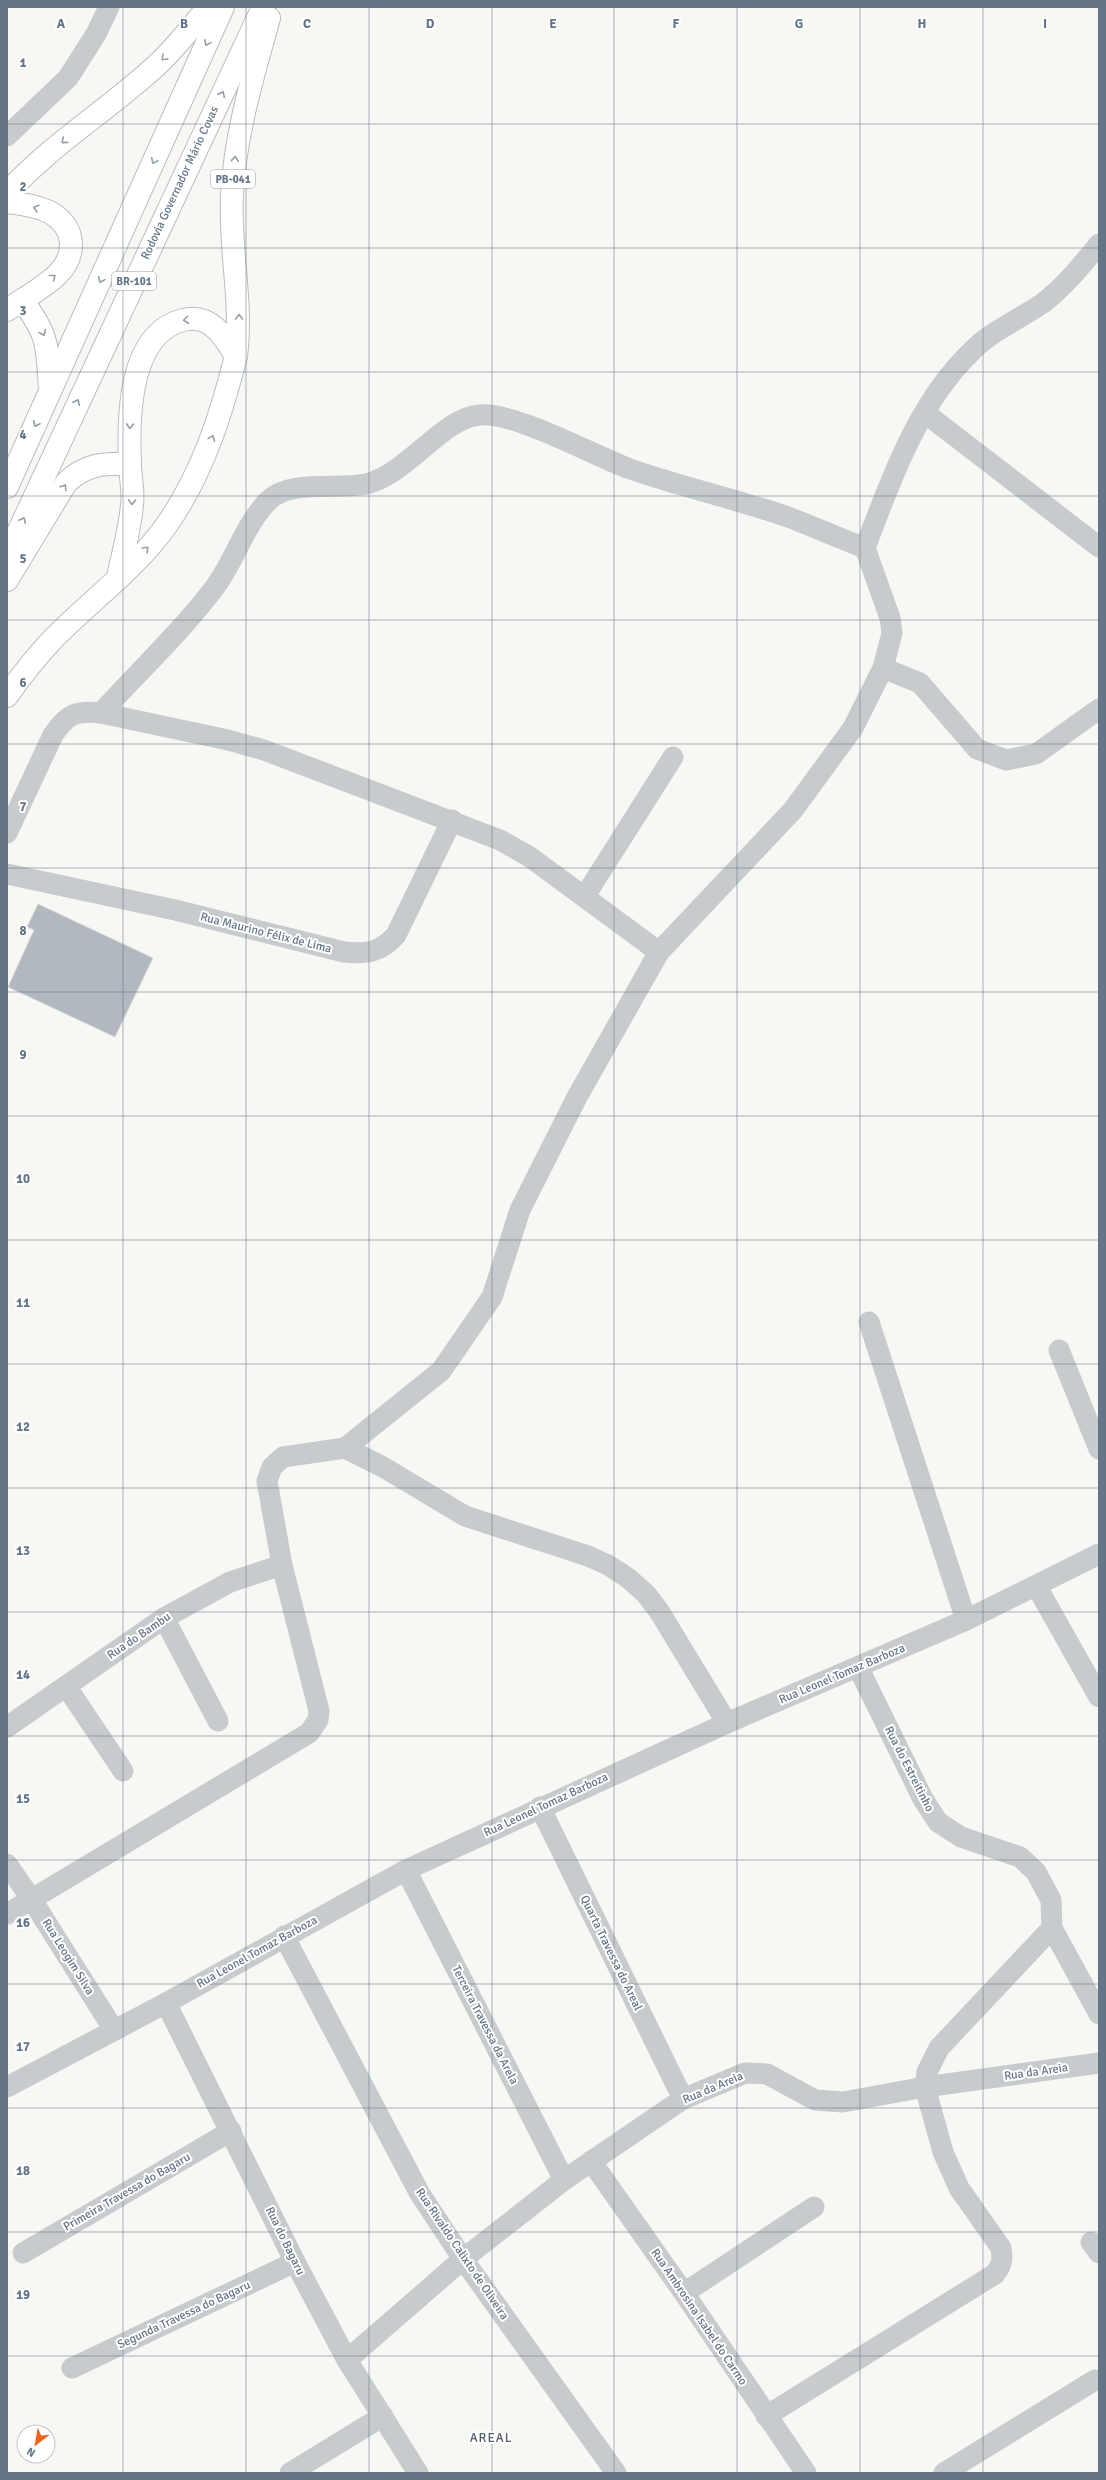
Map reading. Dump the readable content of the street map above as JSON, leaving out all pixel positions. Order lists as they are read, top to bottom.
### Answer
{
  "streets": {
    "main road": ["PB-041", "Rodovia Governador Mário Covas", "BR-101"],
    "street": [
      "Rua Maurino Félix de Lima",
      "Rua do Bambu",
      "Rua Leonel Tomaz Barboza",
      "Rua do Estreitinho",
      "Quarta Travessa do Areal",
      "Rua Leogim Silva",
      "Terceira Travessa da Arela",
      "Rua da Areia",
      "Primeira Travessa do Bagaru",
      "Rua do Bagaru",
      "Rua Rivaldo Calixto de Oliveira",
      "Segunda Travessa do Bagaru",
      "Rua Ambrosina Isabel do Carmo"
    ]
  },
  "crossings": [
    ["Rua Leonel Tomaz Barboza", "Rua do Estreitinho"],
    ["Rua Leonel Tomaz Barboza", "Quarta Travessa do Areal"],
    ["Rua Leonel Tomaz Barboza", "Rua Leogim Silva"],
    ["Rua Leonel Tomaz Barboza", "Terceira Travessa da Arela"],
    ["Rua Leonel Tomaz Barboza", "Rua do Bagaru"],
    ["Rua Leonel Tomaz Barboza", "Rua Rivaldo Calixto de Oliveira"],
    ["Quarta Travessa do Areal", "Rua da Areia"],
    ["Terceira Travessa da Arela", "Rua da Areia"],
    ["Rua da Areia", "Rua do Bagaru"],
    ["Rua da Areia", "Rua Rivaldo Calixto de Oliveira"],
    ["Rua da Areia", "Rua Ambrosina Isabel do Carmo"],
    ["Primeira Travessa do Bagaru", "Rua do Bagaru"],
    ["Rua do Bagaru", "Segunda Travessa do Bagaru"]
  ],
  "districts": ["AREAL"],
  "north": "bottom left",
  "grid": {
    "columns": [
      "A",
      "B",
      "C",
      "D",
      "E",
      "F",
      "G",
      "H",
      "I"
    ],
    "rows": [
      "1",
      "2",
      "3",
      "4",
      "5",
      "6",
      "7",
      "8",
      "9",
      "10",
      "11",
      "12",
      "13",
      "14",
      "15",
      "16",
      "17",
      "18",
      "19"
    ]
  }
}
